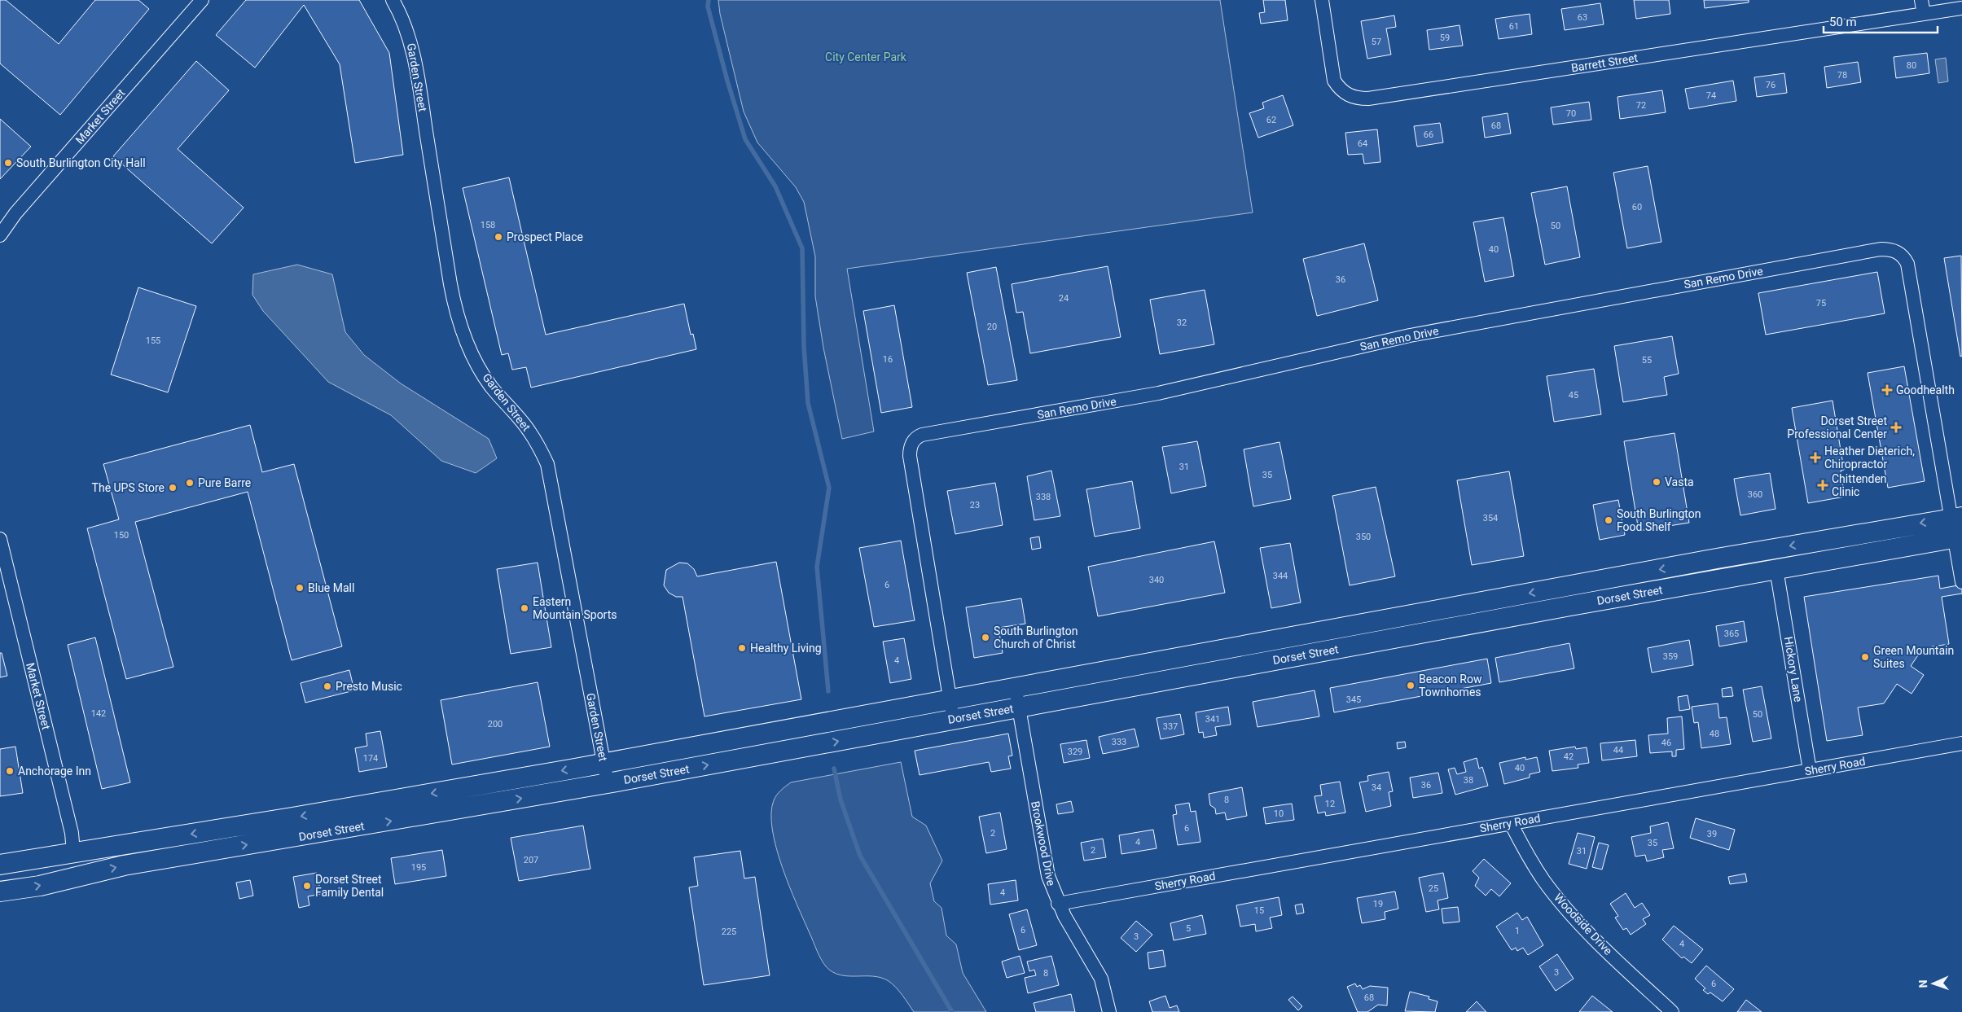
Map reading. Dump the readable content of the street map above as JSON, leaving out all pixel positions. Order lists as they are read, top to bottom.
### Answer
{
  "streets": {
    "main road": ["Dorset Street"],
    "street": [
      "Barrett Street",
      "Garden Street",
      "Market Street",
      "San Remo Drive",
      "Hickory Lane",
      "Sherry Road",
      "Brookwood Drive",
      "Woodside Drive"
    ]
  },
  "crossings": [
    ["Garden Street", "Dorset Street"],
    ["Market Street", "Dorset Street"],
    ["San Remo Drive", "Dorset Street"],
    ["Dorset Street", "Hickory Lane"],
    ["Dorset Street", "Brookwood Drive"],
    ["Hickory Lane", "Sherry Road"],
    ["Sherry Road", "Brookwood Drive"],
    ["Sherry Road", "Woodside Drive"]
  ],
  "parks": ["City Center Park"],
  "places": {
    "other": [
      "South Burlington City Hall",
      "Prospect Place",
      "Vasta",
      "Pure Barre",
      "The UPS Store",
      "South Burlington Food Shelf",
      "Blue Mall",
      "Eastern Mountain Sports",
      "South Burlington Church of Christ",
      "Healthy Living",
      "Green Mountain Suites",
      "Beacon Row Townhomes",
      "Presto Music",
      "Anchorage Inn",
      "Dorset Street Family Dental"
    ],
    "health": [
      "Goodhealth",
      "Dorset Street Professional Center",
      "Heather Dieterich, Chiropractor",
      "Chittenden Clinic"
    ]
  },
  "house_numbers": [
    "63",
    "61",
    "59",
    "57",
    "80",
    "78",
    "76",
    "74",
    "72",
    "70",
    "62",
    "68",
    "66",
    "64",
    "60",
    "158",
    "50",
    "40",
    "36",
    "24",
    "75",
    "32",
    "20",
    "155",
    "16",
    "55",
    "45",
    "31",
    "35",
    "360",
    "338",
    "23",
    "354",
    "150",
    "350",
    "344",
    "340",
    "6",
    "365",
    "359",
    "4",
    "345",
    "142",
    "50",
    "341",
    "200",
    "337",
    "48",
    "333",
    "46",
    "44",
    "329",
    "42",
    "174",
    "40",
    "38",
    "36",
    "34",
    "8",
    "12",
    "10",
    "6",
    "2",
    "39",
    "4",
    "35",
    "2",
    "31",
    "207",
    "195",
    "25",
    "4",
    "19",
    "15",
    "5",
    "6",
    "1",
    "225",
    "3",
    "4",
    "3",
    "8",
    "6",
    "68"
  ],
  "scale_bar": "50 m",
  "north": "left"
}
